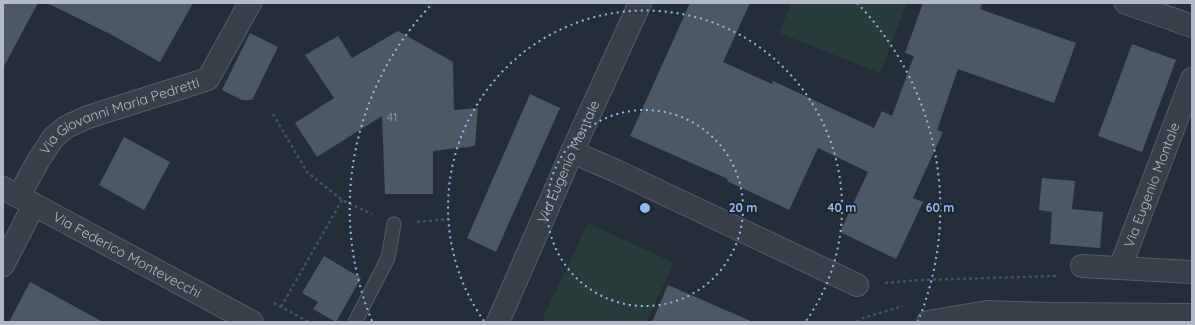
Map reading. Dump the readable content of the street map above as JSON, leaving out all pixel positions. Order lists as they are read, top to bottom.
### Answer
{
  "streets": {
    "street": ["Via Giovanni Maria Pedretti", "Via Eugenio Montale", "Via Federico Montevecchi"]
  },
  "crossings": [
    ["Via Giovanni Maria Pedretti", "Via Federico Montevecchi"]
  ],
  "house_numbers": ["41"],
  "rings": ["20 m", "40 m", "60 m"]
}
